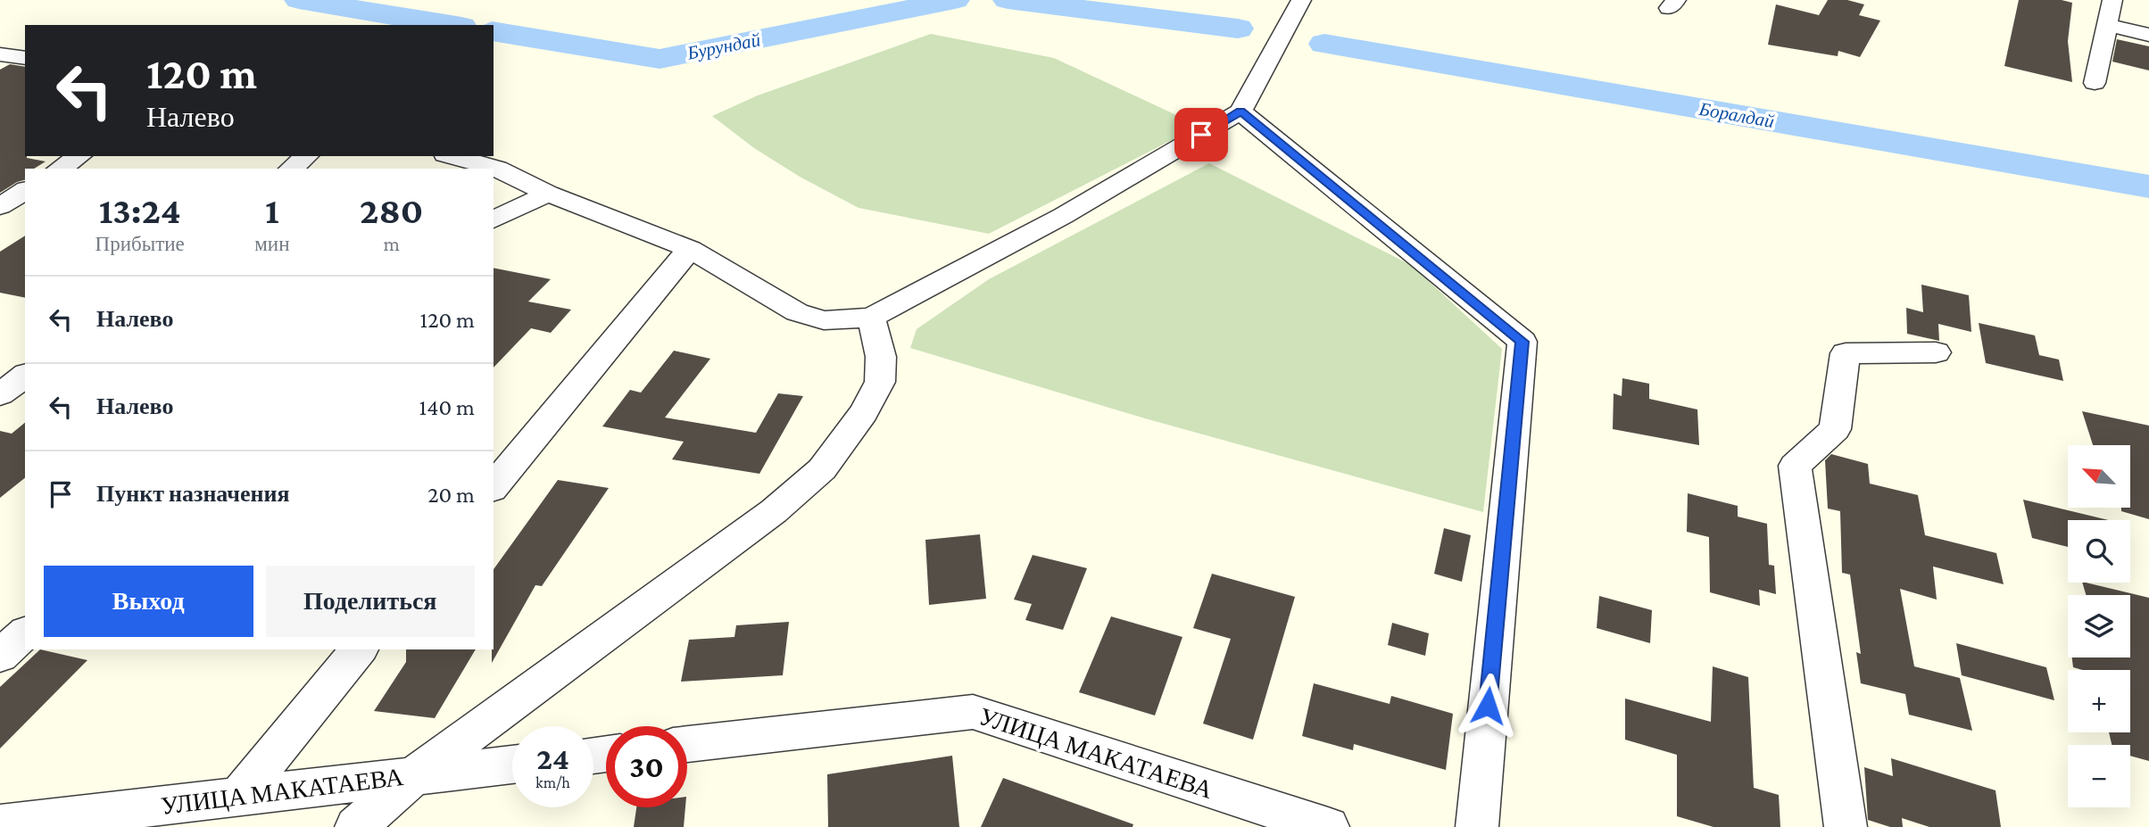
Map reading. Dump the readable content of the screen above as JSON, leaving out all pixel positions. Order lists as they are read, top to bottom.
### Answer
{
  "streets": {
    "street": ["УЛИЦА МАКАТАЕВА"]
  },
  "water": ["Бурундай", "Боралдай"],
  "north": "top left",
  "page": {
    "turn": ["120 m", "Налево"],
    "eta": [
      "13:24",
      "Прибытие",
      "1",
      "мин",
      "280",
      "m"
    ],
    "list": [
      {
        "name": "Налево",
        "value": "120 m"
      },
      {
        "name": "Налево",
        "value": "140 m"
      },
      {
        "name": "Пункт назначения",
        "value": "20 m"
      }
    ],
    "map_buttons": ["+", "−"],
    "buttons": ["Выход", "Поделиться"],
    "speed": "24 km/h",
    "limit": "30"
  }
}
